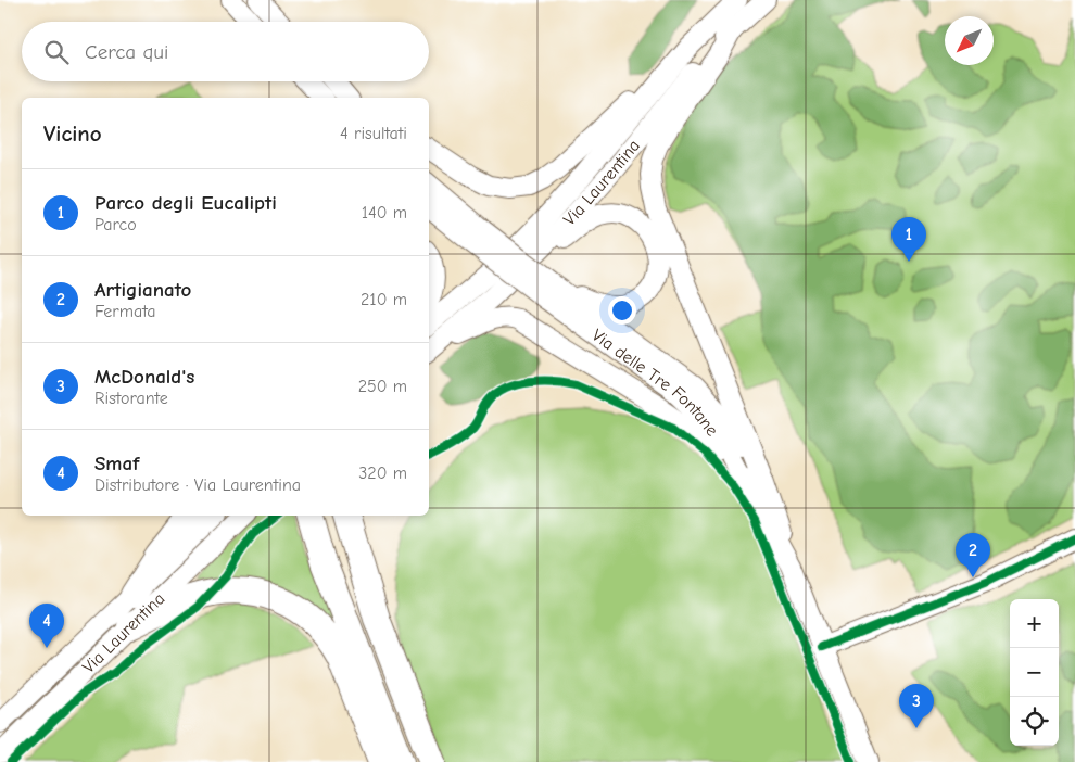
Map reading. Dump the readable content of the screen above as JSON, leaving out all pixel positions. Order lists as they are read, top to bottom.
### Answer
{
  "streets": {
    "main road": ["Via Laurentina", "Via delle Tre Fontane"]
  },
  "north": "bottom left",
  "page": {
    "search": "Cerca qui",
    "heading": ["Vicino", "4 risultati"],
    "list": [
      {
        "mark": "1",
        "name": "Parco degli Eucalipti",
        "note": "Parco",
        "value": "140 m"
      },
      {
        "mark": "2",
        "name": "Artigianato",
        "note": "Fermata",
        "value": "210 m"
      },
      {
        "mark": "3",
        "name": "McDonald's",
        "note": "Ristorante",
        "value": "250 m"
      },
      {
        "mark": "4",
        "name": "Smaf",
        "note": "Distributore · Via Laurentina",
        "value": "320 m"
      }
    ],
    "pins": [
      "1",
      "2",
      "4",
      "3"
    ],
    "map_buttons": ["+", "−"]
  }
}
